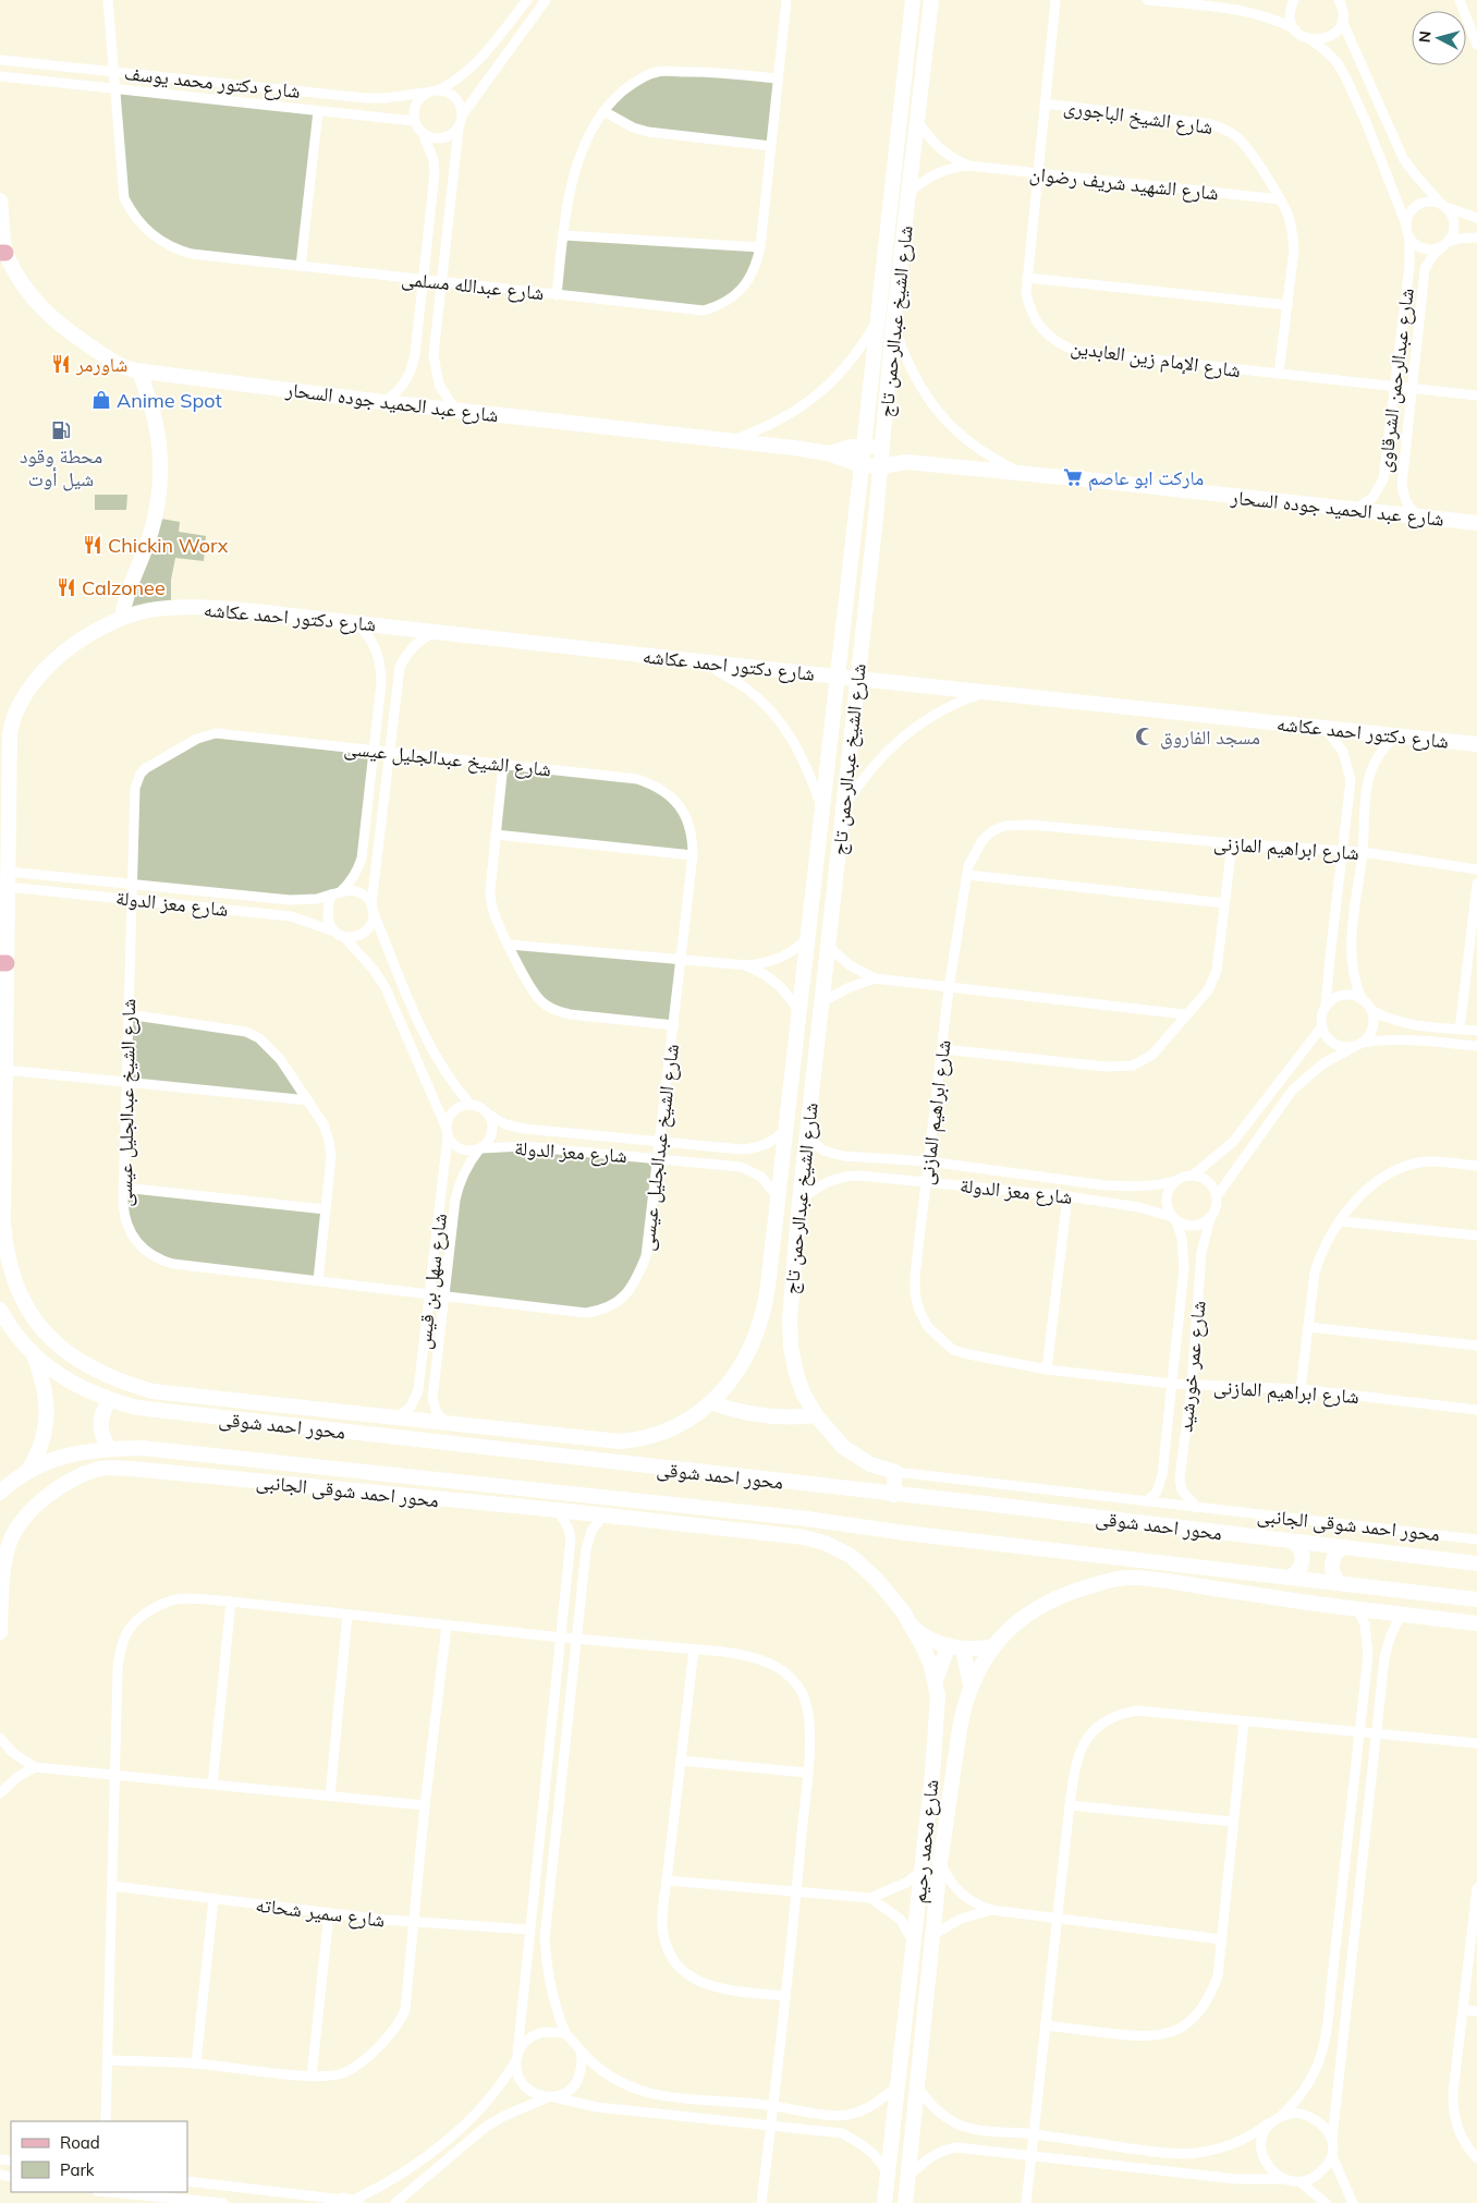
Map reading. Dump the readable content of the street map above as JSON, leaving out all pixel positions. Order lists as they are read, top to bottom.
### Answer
{
  "streets": {
    "street": [
      "شارع دكتور محمد يوسف",
      "شارع الشيخ الباجورى",
      "شارع الشهيد شريف رضوان",
      "شارع عبدالله مسلمى",
      "شارع الشيخ عبدالرحمن تاج",
      "شارع الإمام زين العابدين",
      "شارع عبدالرحمن الشرقاوى",
      "شارع عبد الحميد جوده السحار",
      "شارع دكتور احمد عكاشه",
      "شارع الشيخ عبدالجليل عيسى",
      "شارع ابراهيم المازنى",
      "شارع معز الدولة",
      "شارع سهل بن قيس",
      "شارع عمر خورشيد",
      "محور احمد شوقى",
      "محور احمد شوقى الجانبى",
      "شارع محمد رحيم",
      "شارع سمير شحاته"
    ]
  },
  "crossings": [
    ["شارع دكتور محمد يوسف", "شارع عبدالله مسلمى"],
    ["شارع الشيخ الباجورى", "شارع الشهيد شريف رضوان"],
    ["شارع الشيخ الباجورى", "شارع الإمام زين العابدين"],
    ["شارع الشهيد شريف رضوان", "شارع الشيخ عبدالرحمن تاج"],
    ["شارع الشهيد شريف رضوان", "شارع الإمام زين العابدين"],
    ["شارع الشيخ عبدالرحمن تاج", "شارع عبد الحميد جوده السحار"],
    ["شارع الشيخ عبدالرحمن تاج", "شارع دكتور احمد عكاشه"],
    ["شارع الشيخ عبدالرحمن تاج", "شارع معز الدولة"],
    ["شارع الشيخ عبدالرحمن تاج", "محور احمد شوقى الجانبى"],
    ["شارع الإمام زين العابدين", "شارع عبدالرحمن الشرقاوى"],
    ["شارع عبدالرحمن الشرقاوى", "شارع عبد الحميد جوده السحار"],
    ["شارع دكتور احمد عكاشه", "شارع معز الدولة"],
    ["شارع الشيخ عبدالجليل عيسى", "شارع معز الدولة"],
    ["شارع الشيخ عبدالجليل عيسى", "شارع سهل بن قيس"],
    ["شارع ابراهيم المازنى", "شارع معز الدولة"],
    ["شارع ابراهيم المازنى", "شارع عمر خورشيد"],
    ["شارع معز الدولة", "شارع سهل بن قيس"],
    ["شارع معز الدولة", "شارع عمر خورشيد"],
    ["شارع عمر خورشيد", "محور احمد شوقى الجانبى"],
    ["محور احمد شوقى الجانبى", "شارع محمد رحيم"]
  ],
  "places": {
    "restaurant": ["شاورمر", "Chickin Worx", "Calzonee"],
    "shop": ["Anime Spot"],
    "fuel station": ["محطة وقود شيل أوت"],
    "supermarket": ["ماركت ابو عاصم"],
    "mosque": ["مسجد الفاروق"]
  },
  "legend": ["Road", "Park"],
  "north": "left"
}
